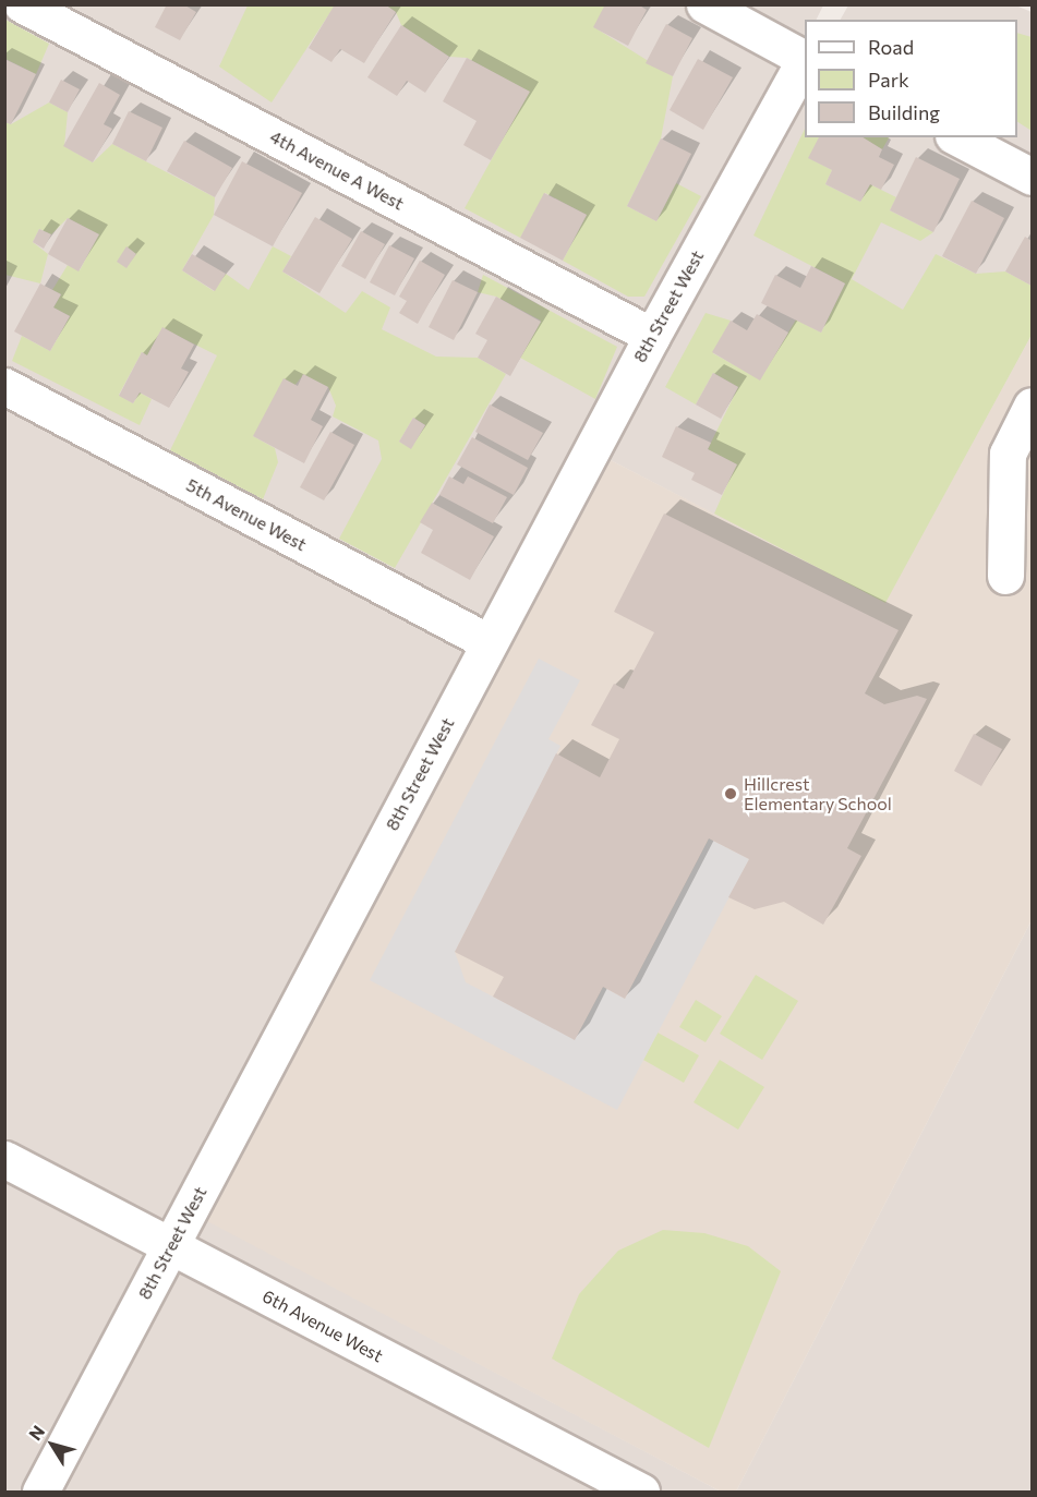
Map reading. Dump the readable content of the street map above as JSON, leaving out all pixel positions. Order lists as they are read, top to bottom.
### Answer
{
  "streets": {
    "street": [
      "4th Avenue A West",
      "8th Street West",
      "5th Avenue West",
      "6th Avenue West"
    ]
  },
  "crossings": [
    ["4th Avenue A West", "8th Street West"],
    ["8th Street West", "5th Avenue West"],
    ["8th Street West", "6th Avenue West"]
  ],
  "places": ["Hillcrest Elementary School"],
  "legend": ["Road", "Park", "Building"],
  "north": "top left"
}
